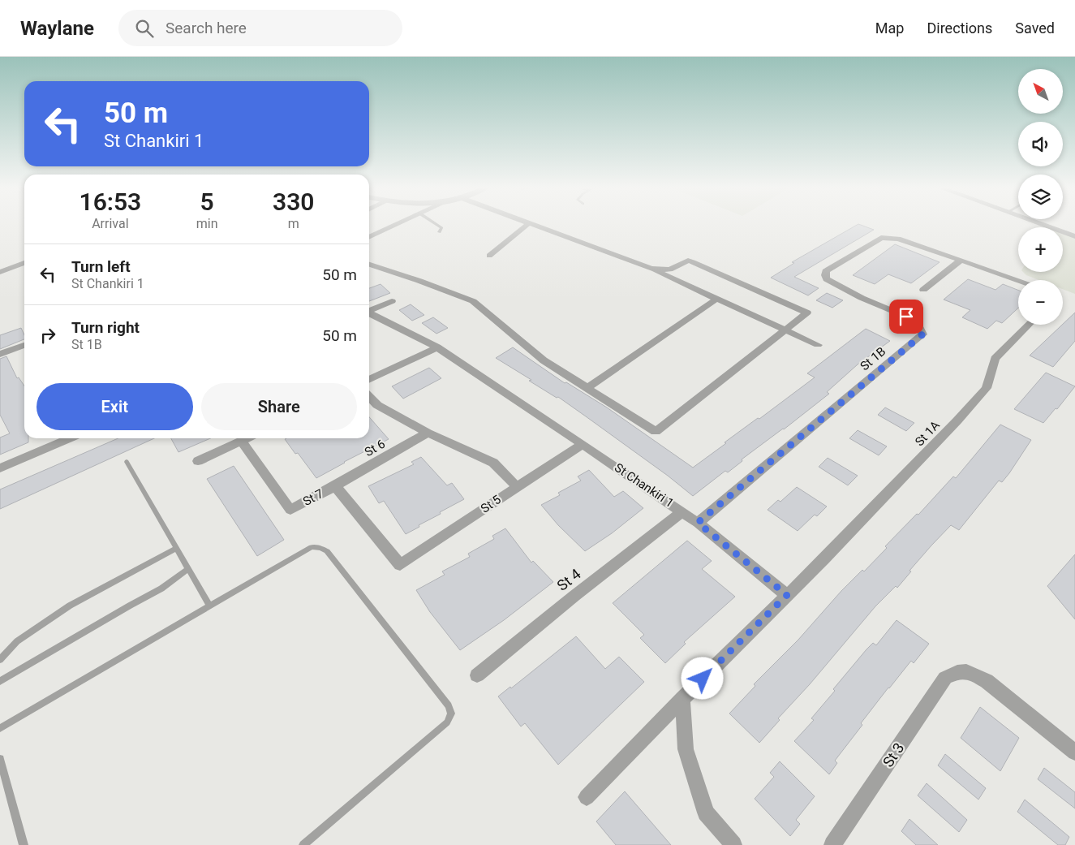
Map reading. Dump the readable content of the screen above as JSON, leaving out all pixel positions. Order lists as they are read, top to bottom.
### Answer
{
  "streets": {
    "street": [
      "St 1B",
      "St 1A",
      "St 6",
      "St Chankiri 1",
      "St 7",
      "St 5",
      "St 4",
      "St 3"
    ]
  },
  "crossings": [
    ["St 1B", "St Chankiri 1"],
    ["St 1A", "St Chankiri 1"],
    ["St 6", "St 7"],
    ["St Chankiri 1", "St 5"],
    ["St Chankiri 1", "St 4"],
    ["St 7", "St 5"]
  ],
  "north": "top left",
  "page": {
    "header": "Waylane",
    "search": "Search here",
    "nav": ["Map", "Directions", "Saved"],
    "map_buttons": ["+", "−"],
    "turn": ["50 m", "St Chankiri 1"],
    "eta": [
      "16:53",
      "Arrival",
      "5",
      "min",
      "330",
      "m"
    ],
    "list": [
      {
        "name": "Turn left",
        "note": "St Chankiri 1",
        "value": "50 m"
      },
      {
        "name": "Turn right",
        "note": "St 1B",
        "value": "50 m"
      }
    ],
    "buttons": ["Exit", "Share"]
  }
}
